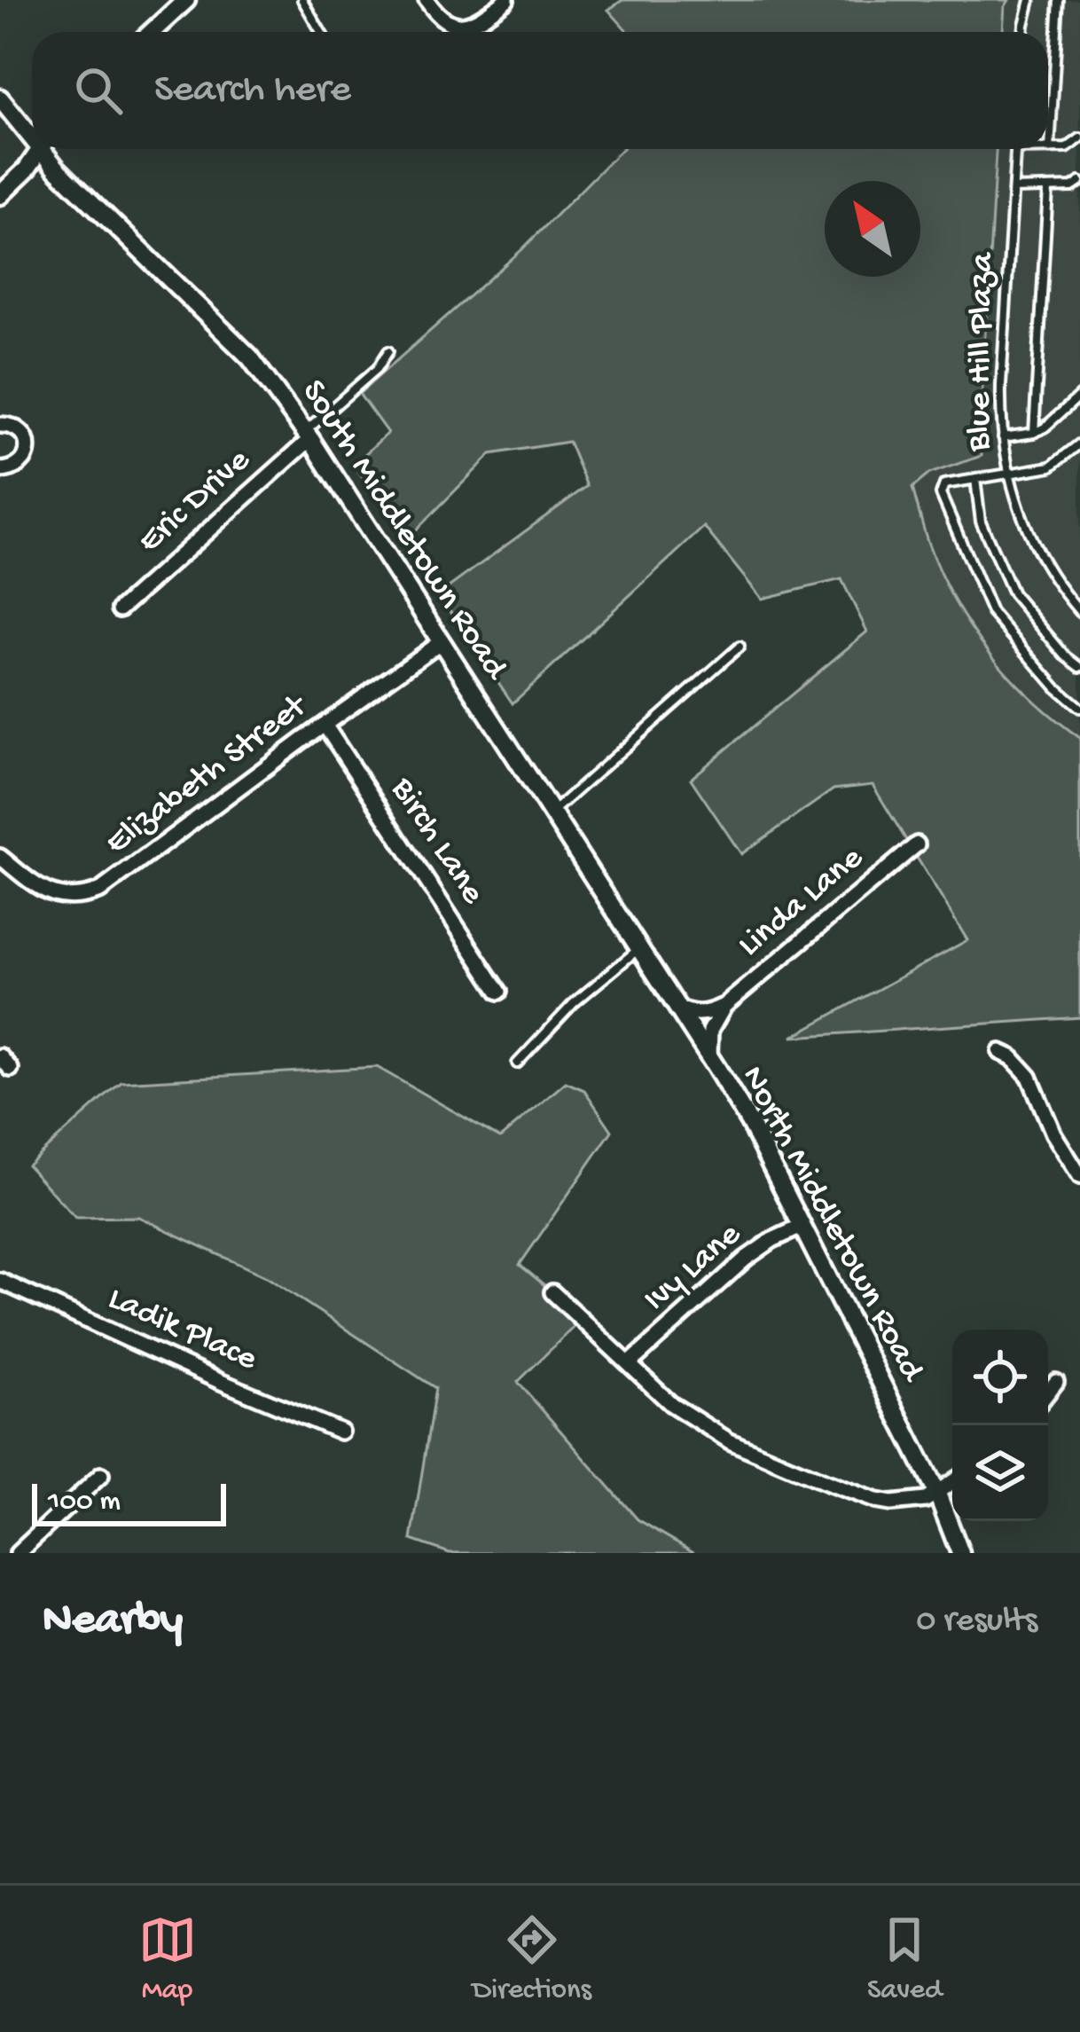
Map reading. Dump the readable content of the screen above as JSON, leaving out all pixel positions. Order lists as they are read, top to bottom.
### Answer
{
  "streets": {
    "street": [
      "Eric Drive",
      "South Middletown Road",
      "Elizabeth Street",
      "Birch Lane",
      "Linda Lane",
      "North Middletown Road",
      "Ivy Lane",
      "Ladik Place"
    ],
    "lane": ["Blue Hill Plaza"]
  },
  "crossings": [
    ["Eric Drive", "South Middletown Road"],
    ["South Middletown Road", "Elizabeth Street"],
    ["South Middletown Road", "Linda Lane"],
    ["South Middletown Road", "North Middletown Road"],
    ["Elizabeth Street", "Birch Lane"],
    ["Linda Lane", "North Middletown Road"],
    ["North Middletown Road", "Ivy Lane"]
  ],
  "scale_bar": "100 m",
  "north": "top left",
  "page": {
    "search": "Search here",
    "scale": "100 m",
    "heading": ["Nearby", "0 results"],
    "nav": ["Map", "Directions", "Saved"]
  }
}
